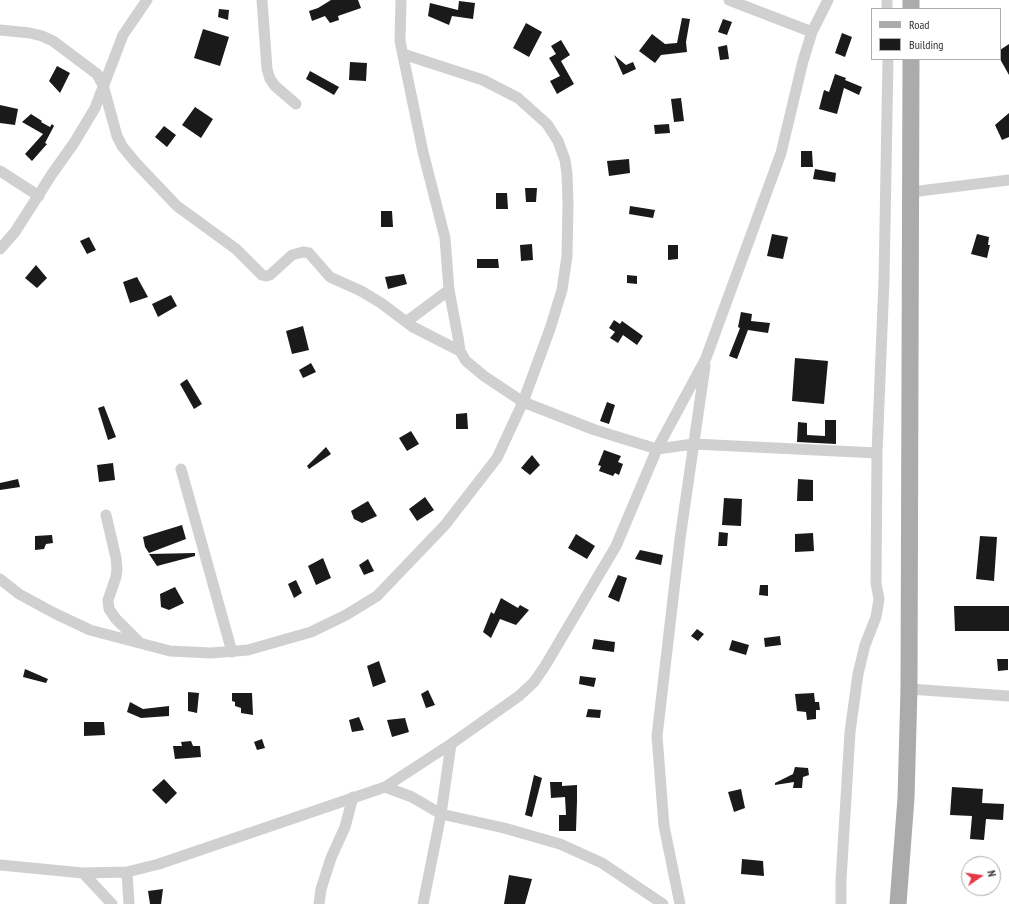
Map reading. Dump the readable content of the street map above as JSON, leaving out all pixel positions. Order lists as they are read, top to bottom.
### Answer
{
  "legend": ["Road", "Building"],
  "north": "right"
}
